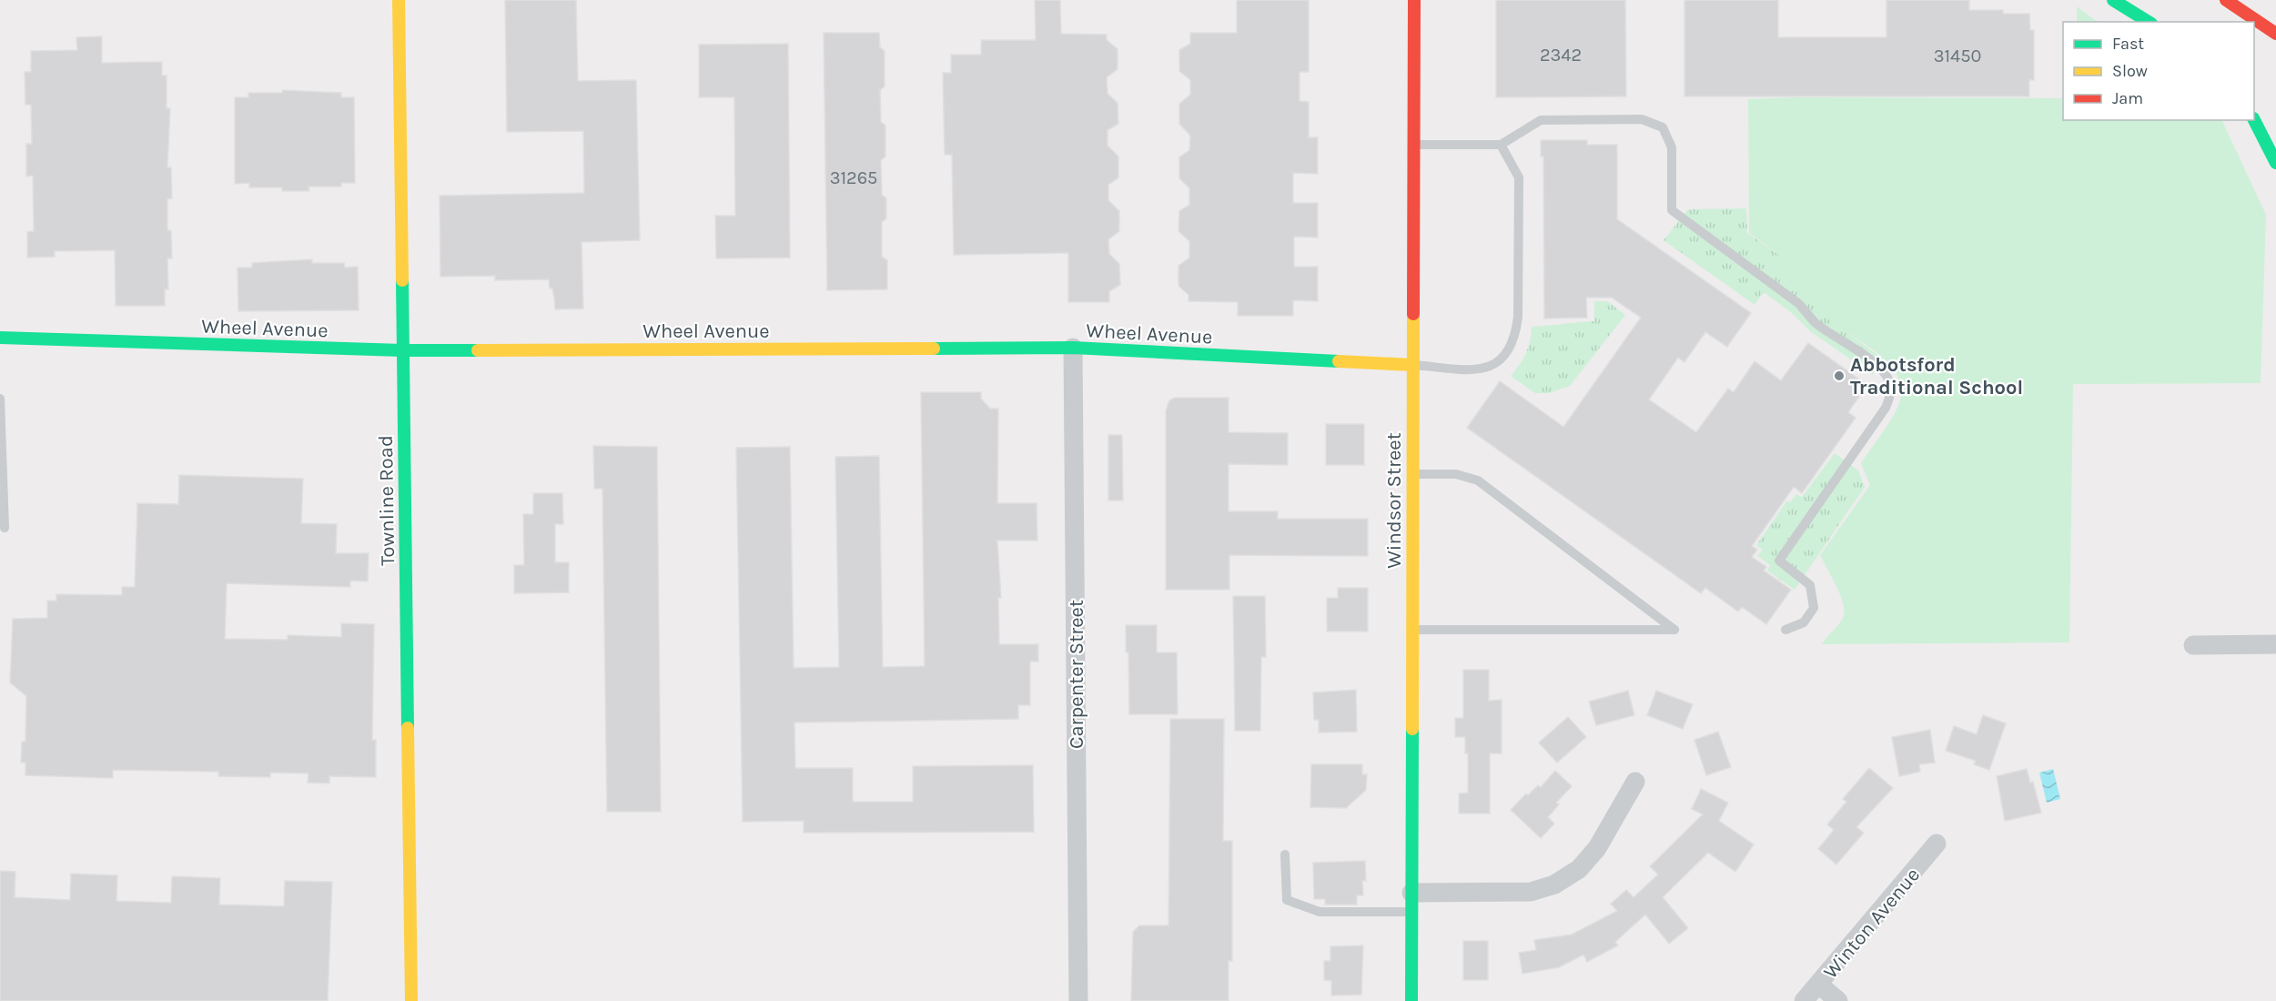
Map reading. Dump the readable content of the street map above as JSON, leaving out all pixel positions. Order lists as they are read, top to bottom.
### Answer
{
  "streets": {
    "main road": ["Wheel Avenue", "Townline Road", "Windsor Street"],
    "street": ["Carpenter Street", "Winton Avenue"]
  },
  "crossings": [
    ["Wheel Avenue", "Townline Road"],
    ["Wheel Avenue", "Windsor Street"],
    ["Wheel Avenue", "Carpenter Street"]
  ],
  "places": ["Abbotsford Traditional School"],
  "house_numbers": ["2342", "31450", "31265"],
  "legend": ["Fast", "Slow", "Jam"]
}
